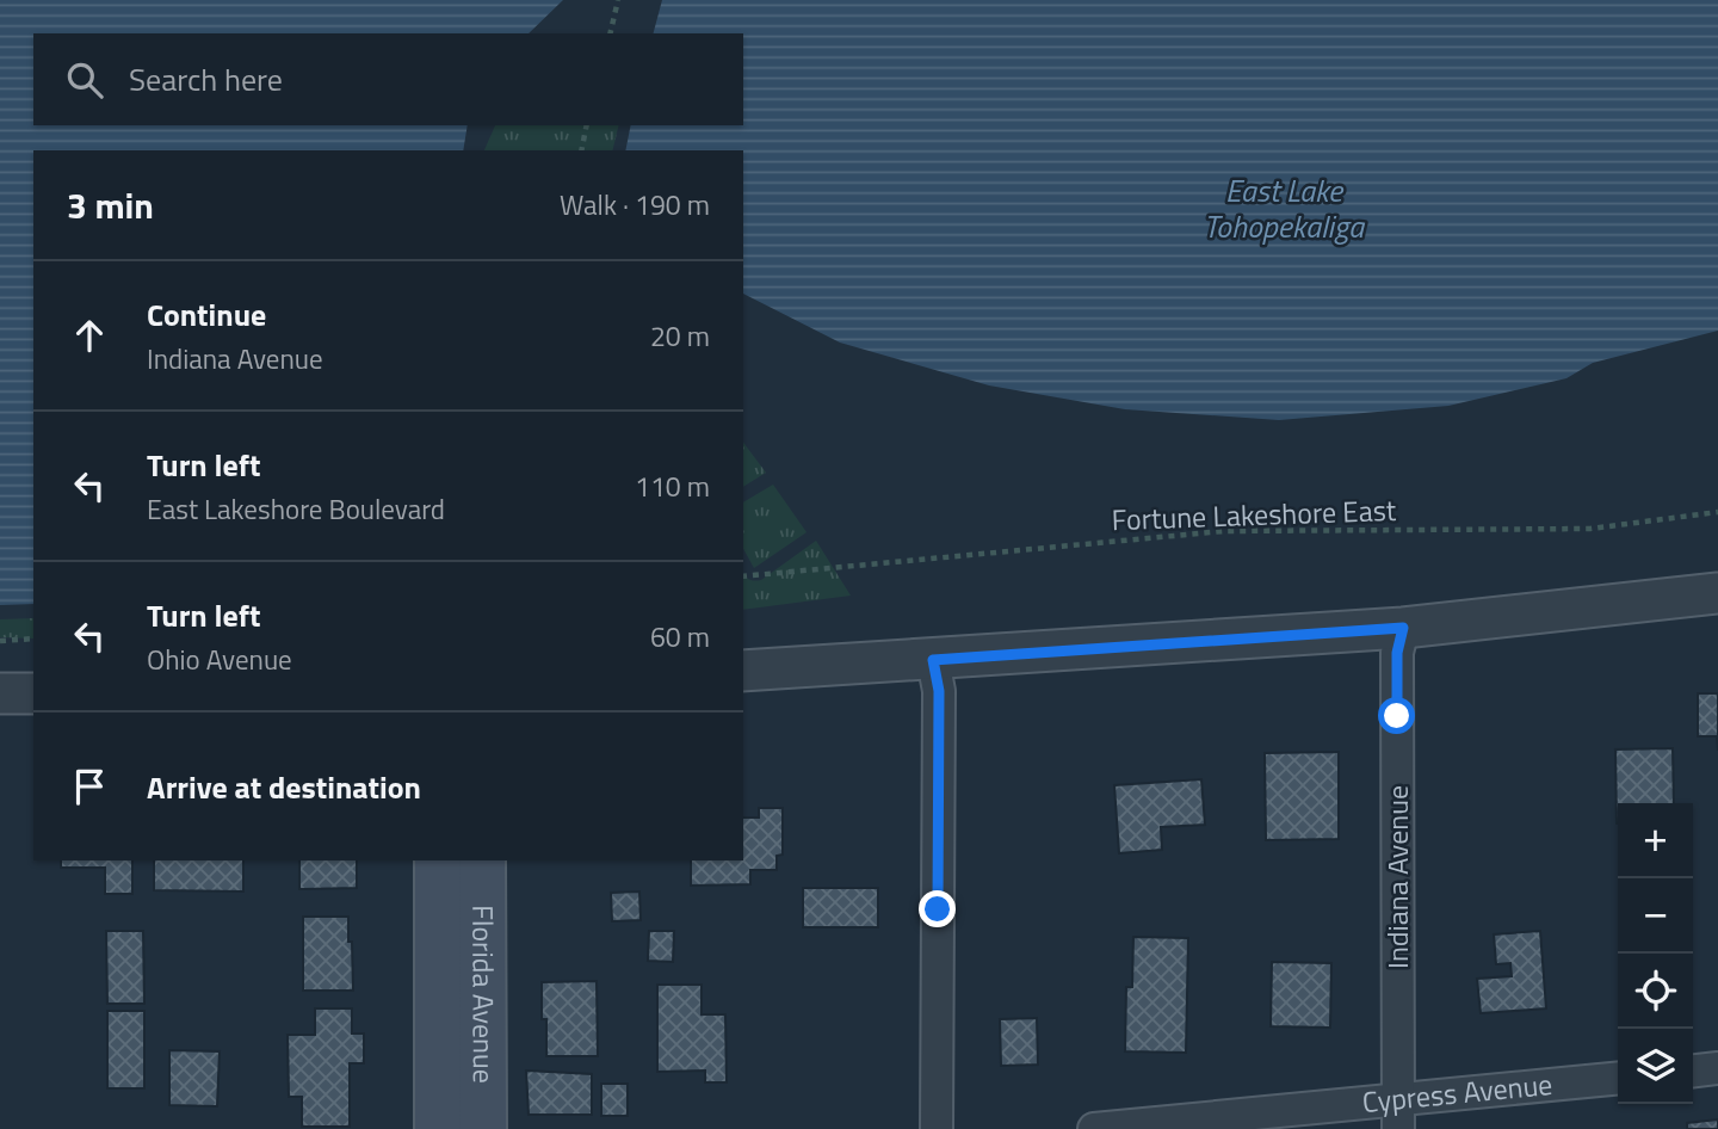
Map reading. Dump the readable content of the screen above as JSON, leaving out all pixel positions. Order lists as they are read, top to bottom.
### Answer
{
  "streets": {
    "main road": ["Florida Avenue"],
    "street": ["Indiana Avenue", "Cypress Avenue"],
    "path": ["Fortune Lakeshore East"]
  },
  "crossings": [
    ["Indiana Avenue", "Cypress Avenue"]
  ],
  "water": ["East Lake Tohopekaliga"],
  "page": {
    "search": "Search here",
    "heading": ["3 min", "Walk · 190 m"],
    "list": [
      ["Continue", "Indiana Avenue", "20 m"],
      ["Turn left", "East Lakeshore Boulevard", "110 m"],
      ["Turn left", "Ohio Avenue", "60 m"],
      "Arrive at destination"
    ],
    "map_buttons": ["+", "−"]
  }
}
